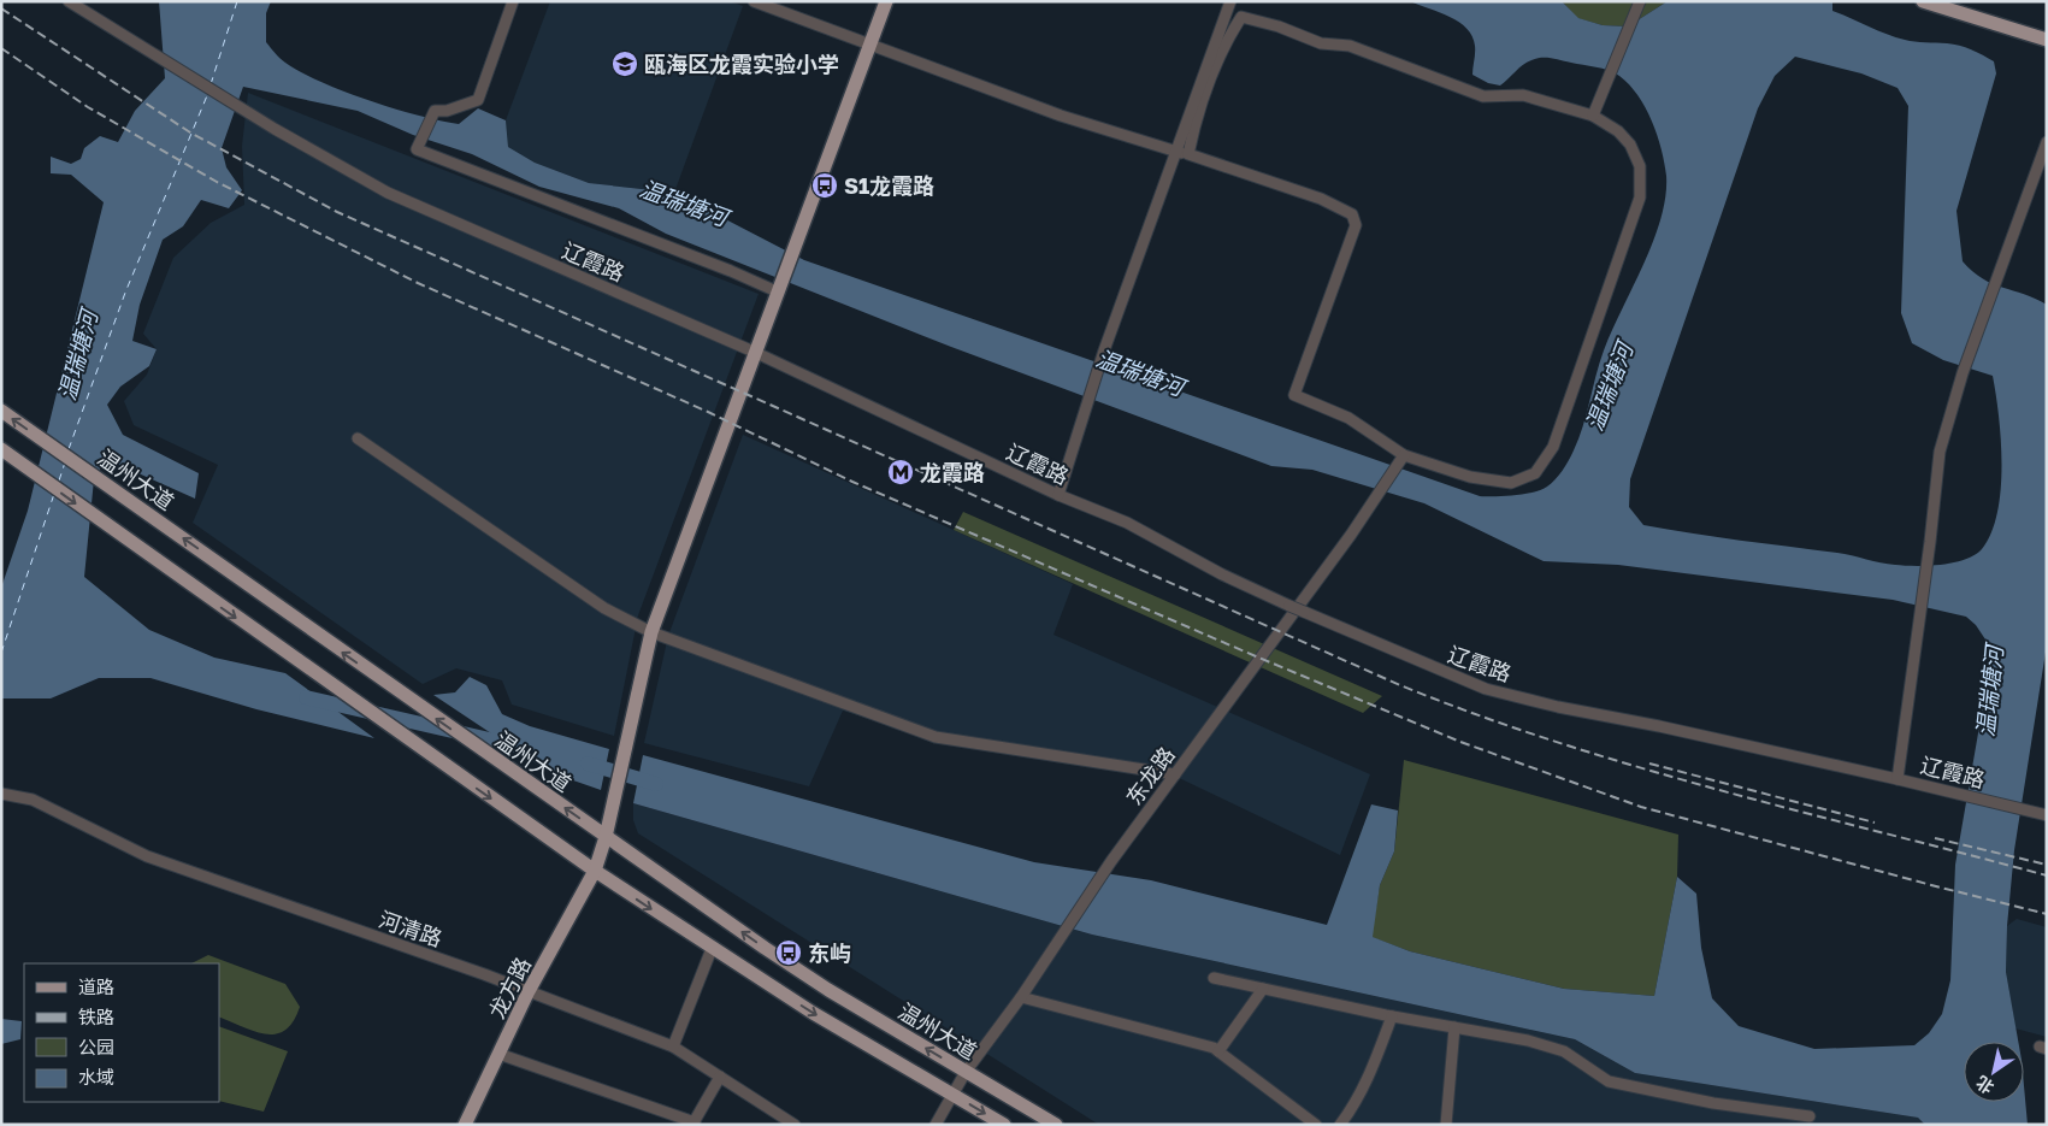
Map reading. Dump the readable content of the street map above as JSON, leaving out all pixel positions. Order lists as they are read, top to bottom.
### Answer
{
  "streets": {
    "main road": ["温州大道", "龙方路"],
    "street": ["辽霞路", "东龙路", "河清路"]
  },
  "crossings": [
    ["温州大道", "东龙路"],
    ["河清路", "龙方路"]
  ],
  "water": ["温瑞塘河"],
  "places": {
    "school or university": ["瓯海区龙霞实验小学"],
    "bus stop": ["S1龙霞路", "东屿"],
    "metro station": ["龙霞路"]
  },
  "legend": [
    "道路",
    "铁路",
    "公园",
    "水域"
  ],
  "north": "bottom left"
}
